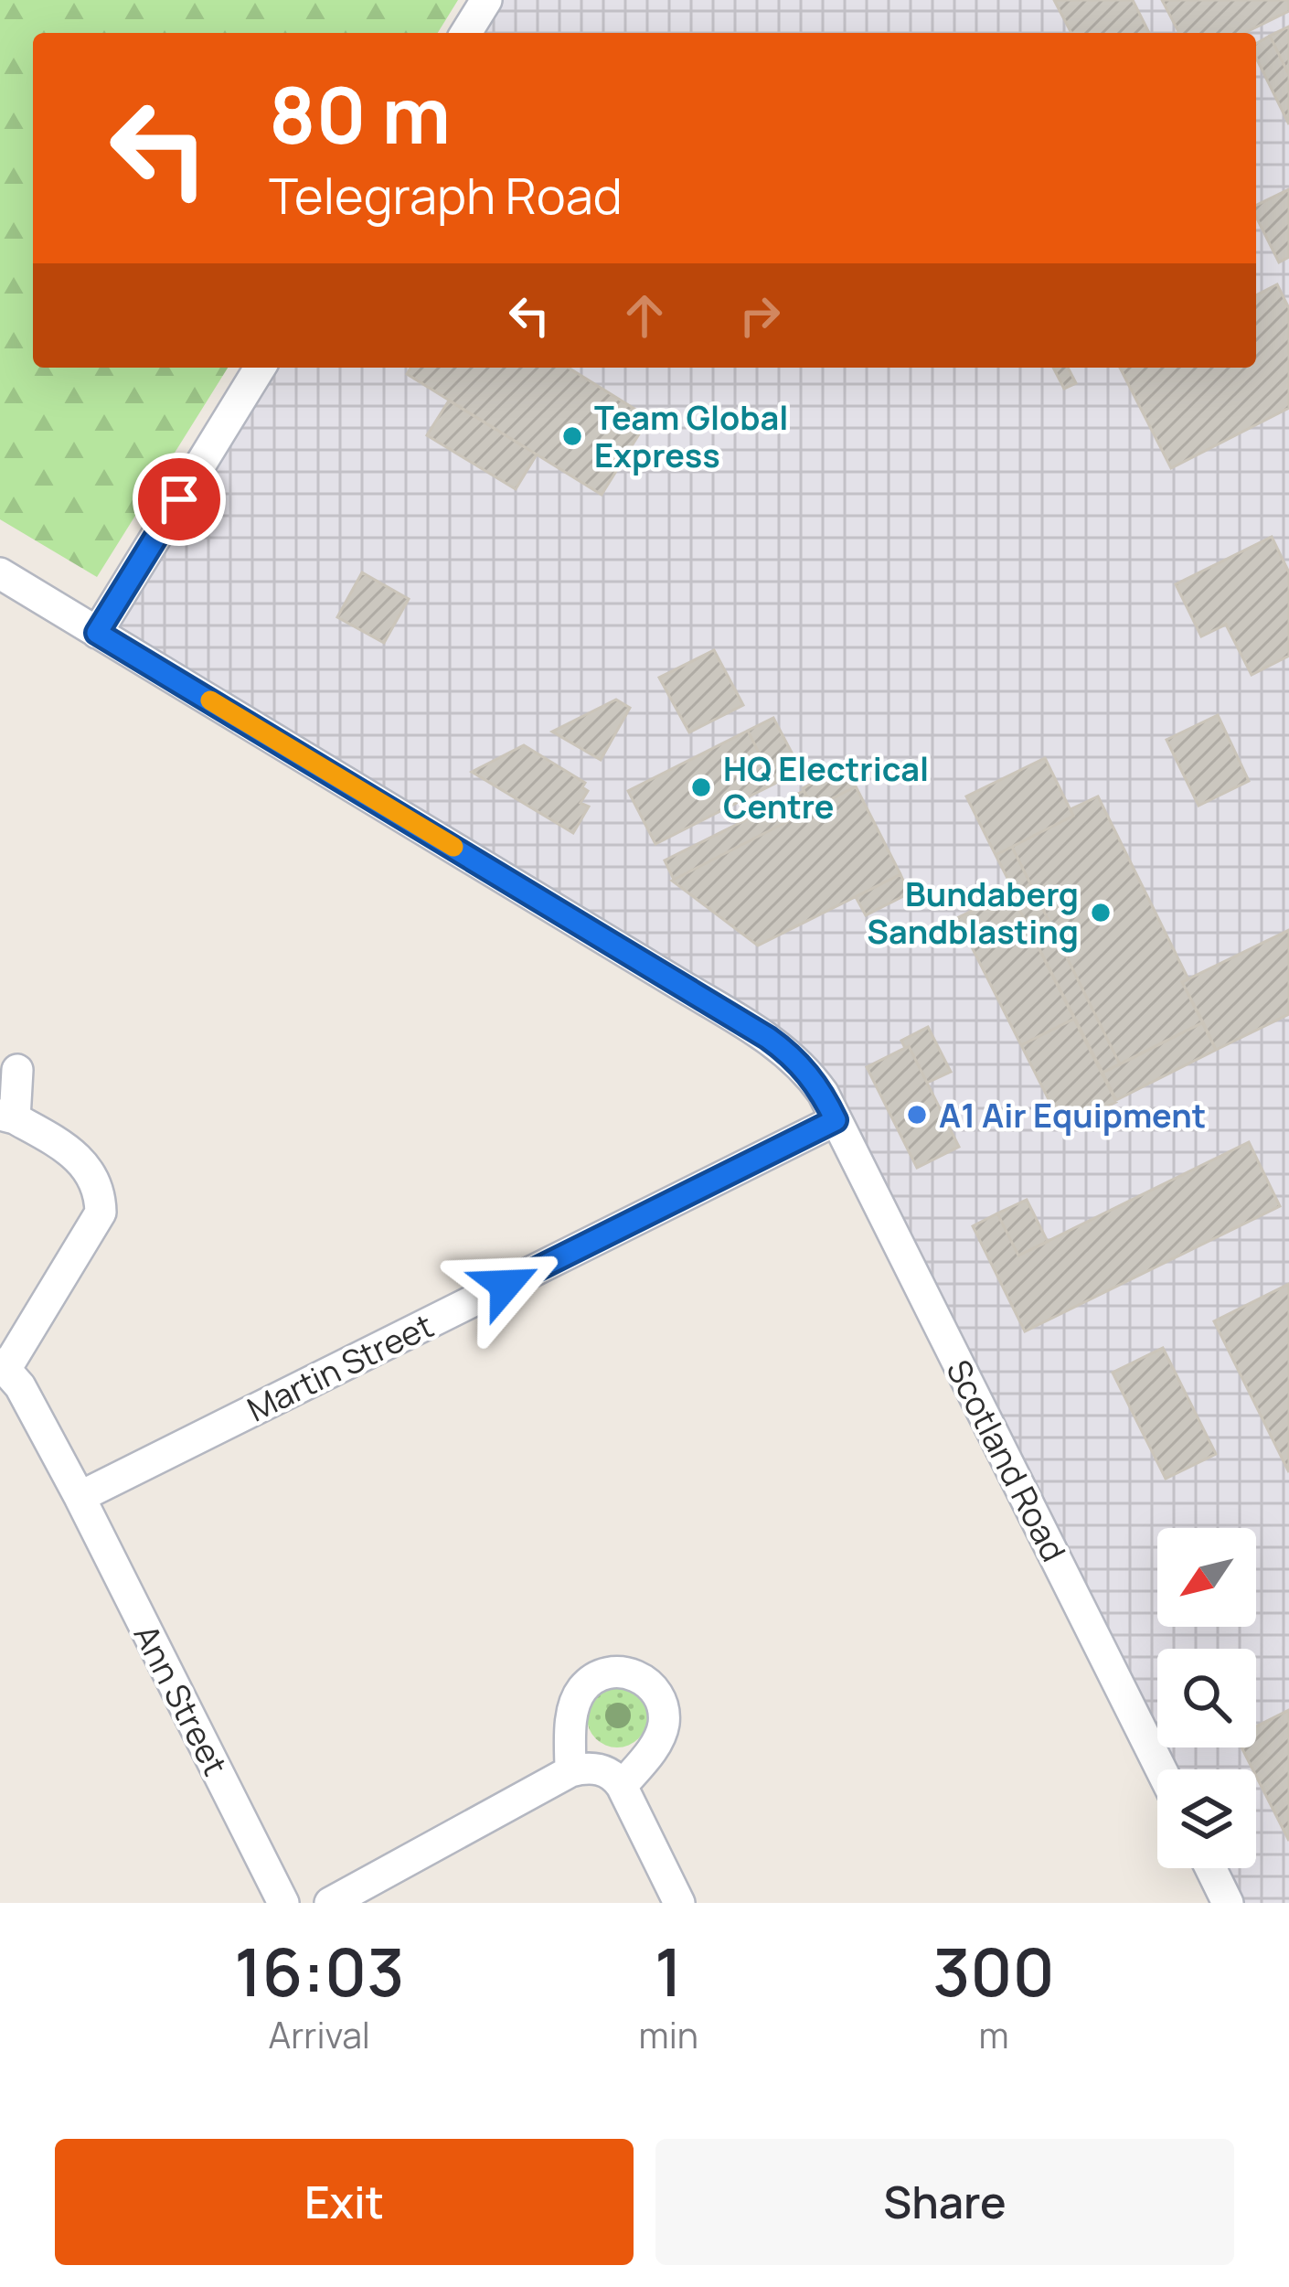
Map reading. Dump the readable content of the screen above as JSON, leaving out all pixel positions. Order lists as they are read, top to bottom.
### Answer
{
  "streets": {
    "street": ["Martin Street", "Scotland Road", "Ann Street"]
  },
  "crossings": [
    ["Martin Street", "Scotland Road"],
    ["Martin Street", "Ann Street"]
  ],
  "places": [
    "Team Global Express",
    "HQ Electrical Centre",
    "Bundaberg Sandblasting",
    "A1 Air Equipment"
  ],
  "north": "bottom left",
  "page": {
    "turn": ["80 m", "Telegraph Road"],
    "eta": [
      "16:03",
      "Arrival",
      "1",
      "min",
      "300",
      "m"
    ],
    "buttons": ["Exit", "Share"]
  }
}
